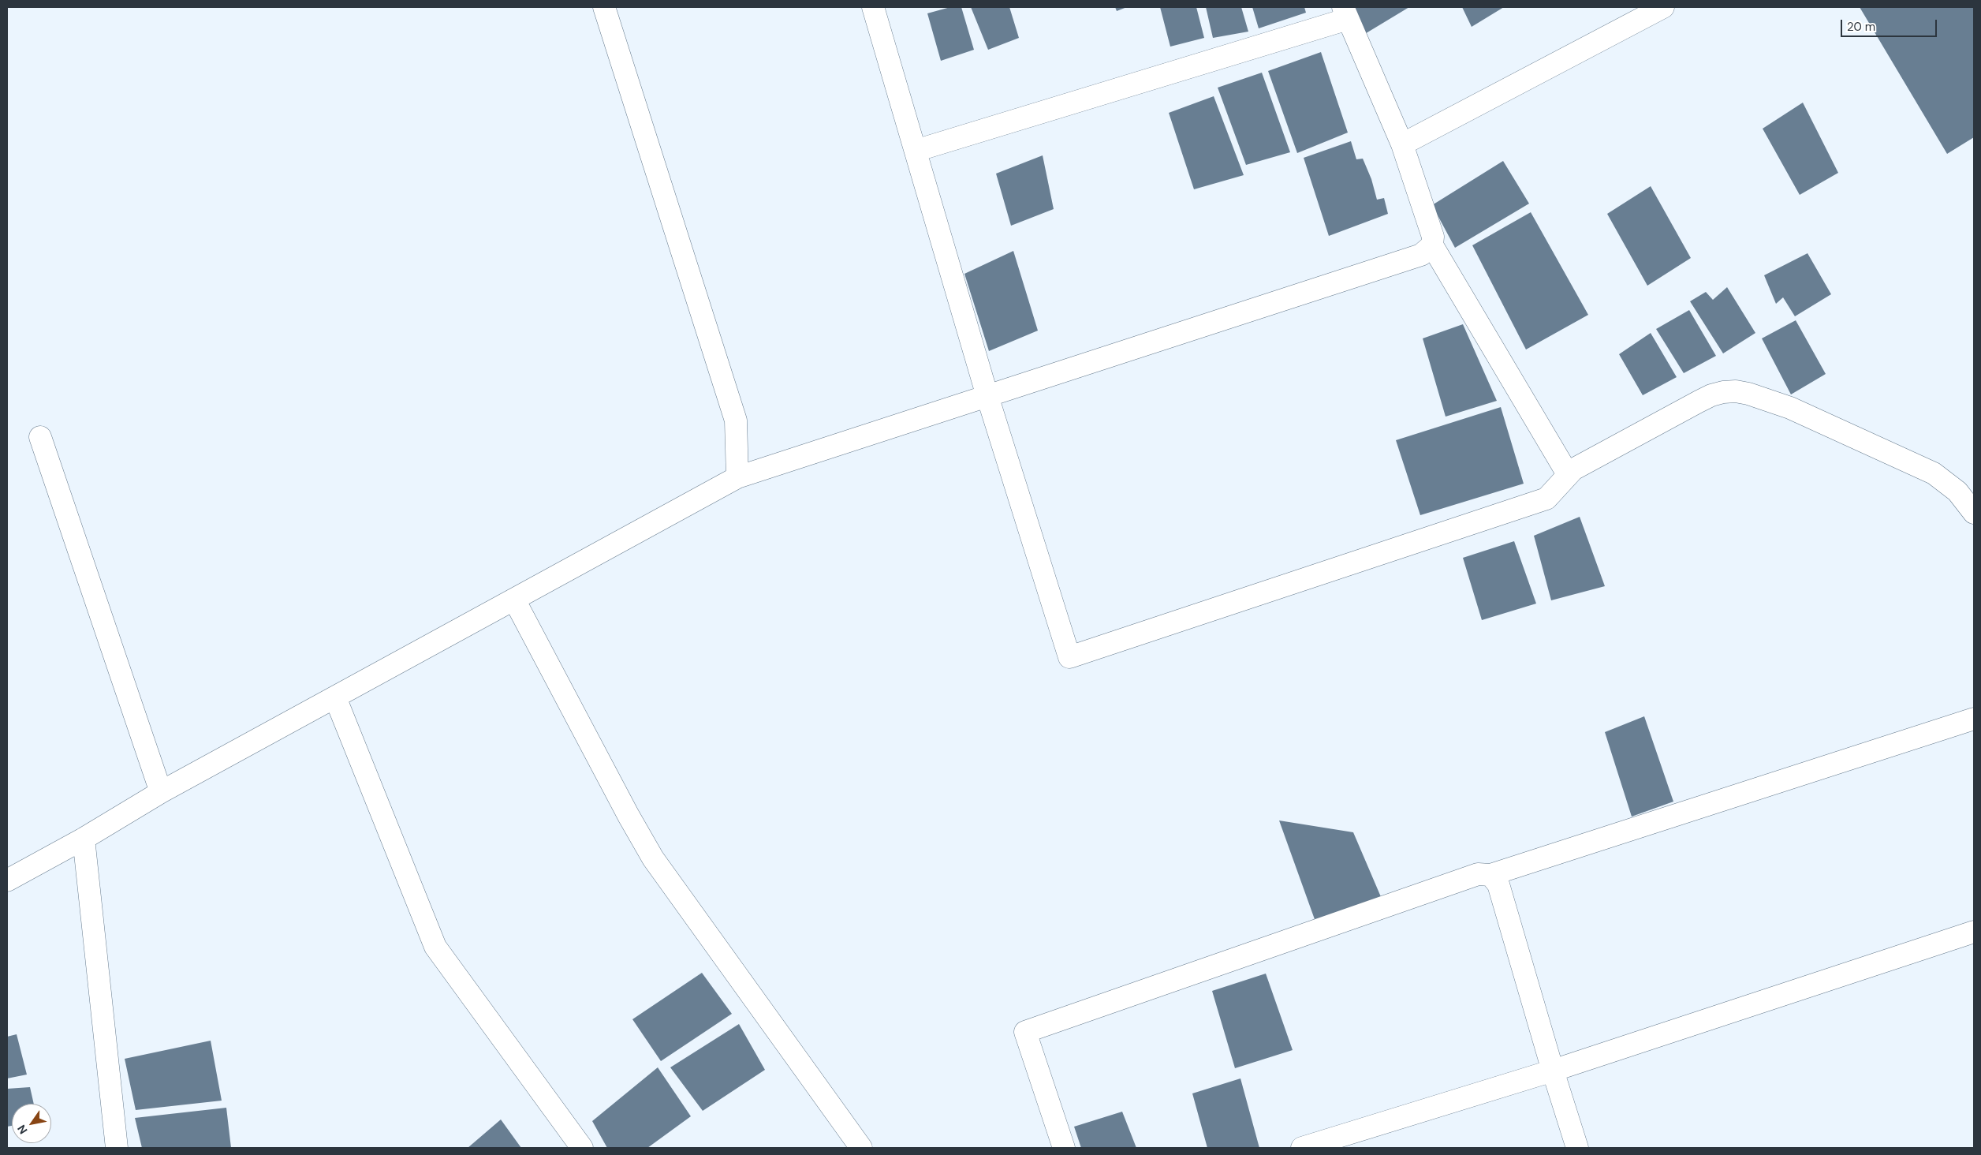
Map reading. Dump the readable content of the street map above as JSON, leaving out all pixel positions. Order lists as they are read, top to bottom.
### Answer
{
  "scale_bar": "20 m",
  "north": "bottom left"
}
